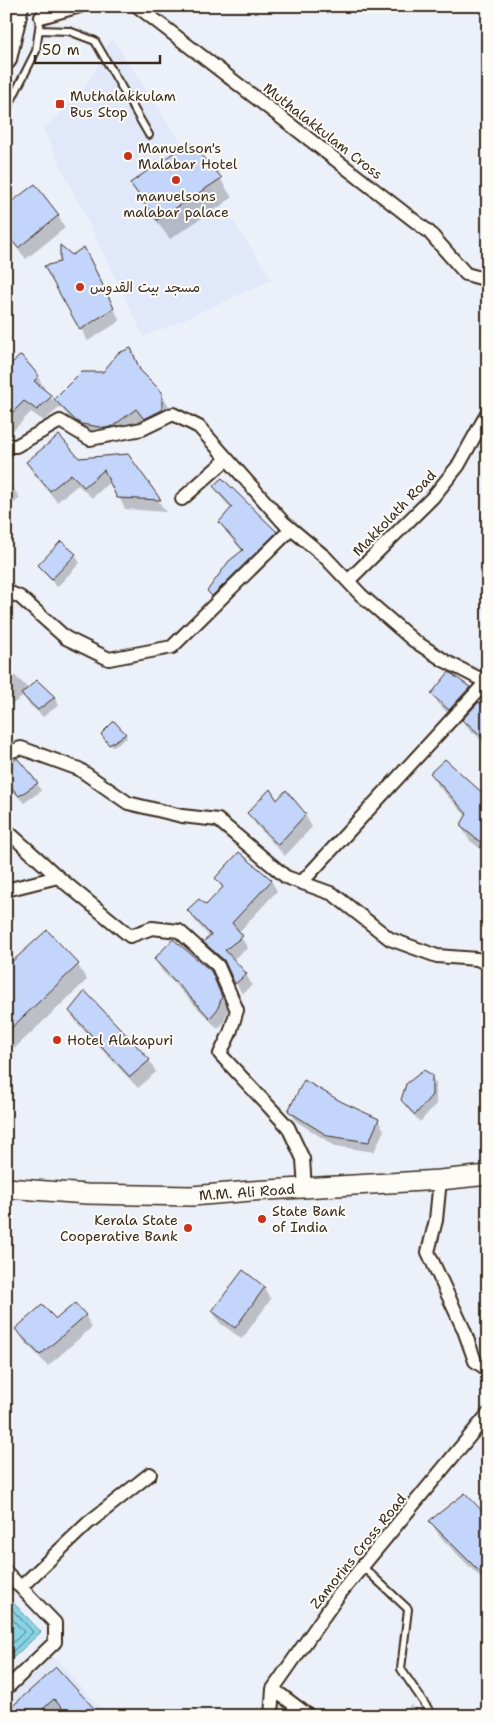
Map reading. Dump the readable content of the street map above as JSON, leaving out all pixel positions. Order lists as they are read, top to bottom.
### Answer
{
  "streets": {
    "main road": ["M.M. Ali Road"],
    "street": ["Muthalakkulam Cross", "Makkolath Road", "Zamorins Cross Road"]
  },
  "places": {
    "transit": ["Muthalakkulam Bus Stop"],
    "other": [
      "Manuelson's Malabar Hotel",
      "manuelsons malabar palace",
      "مسجد بیت القدوس",
      "Hotel Alakapuri",
      "State Bank of India",
      "Kerala State Cooperative Bank"
    ]
  },
  "scale_bar": "50 m"
}
